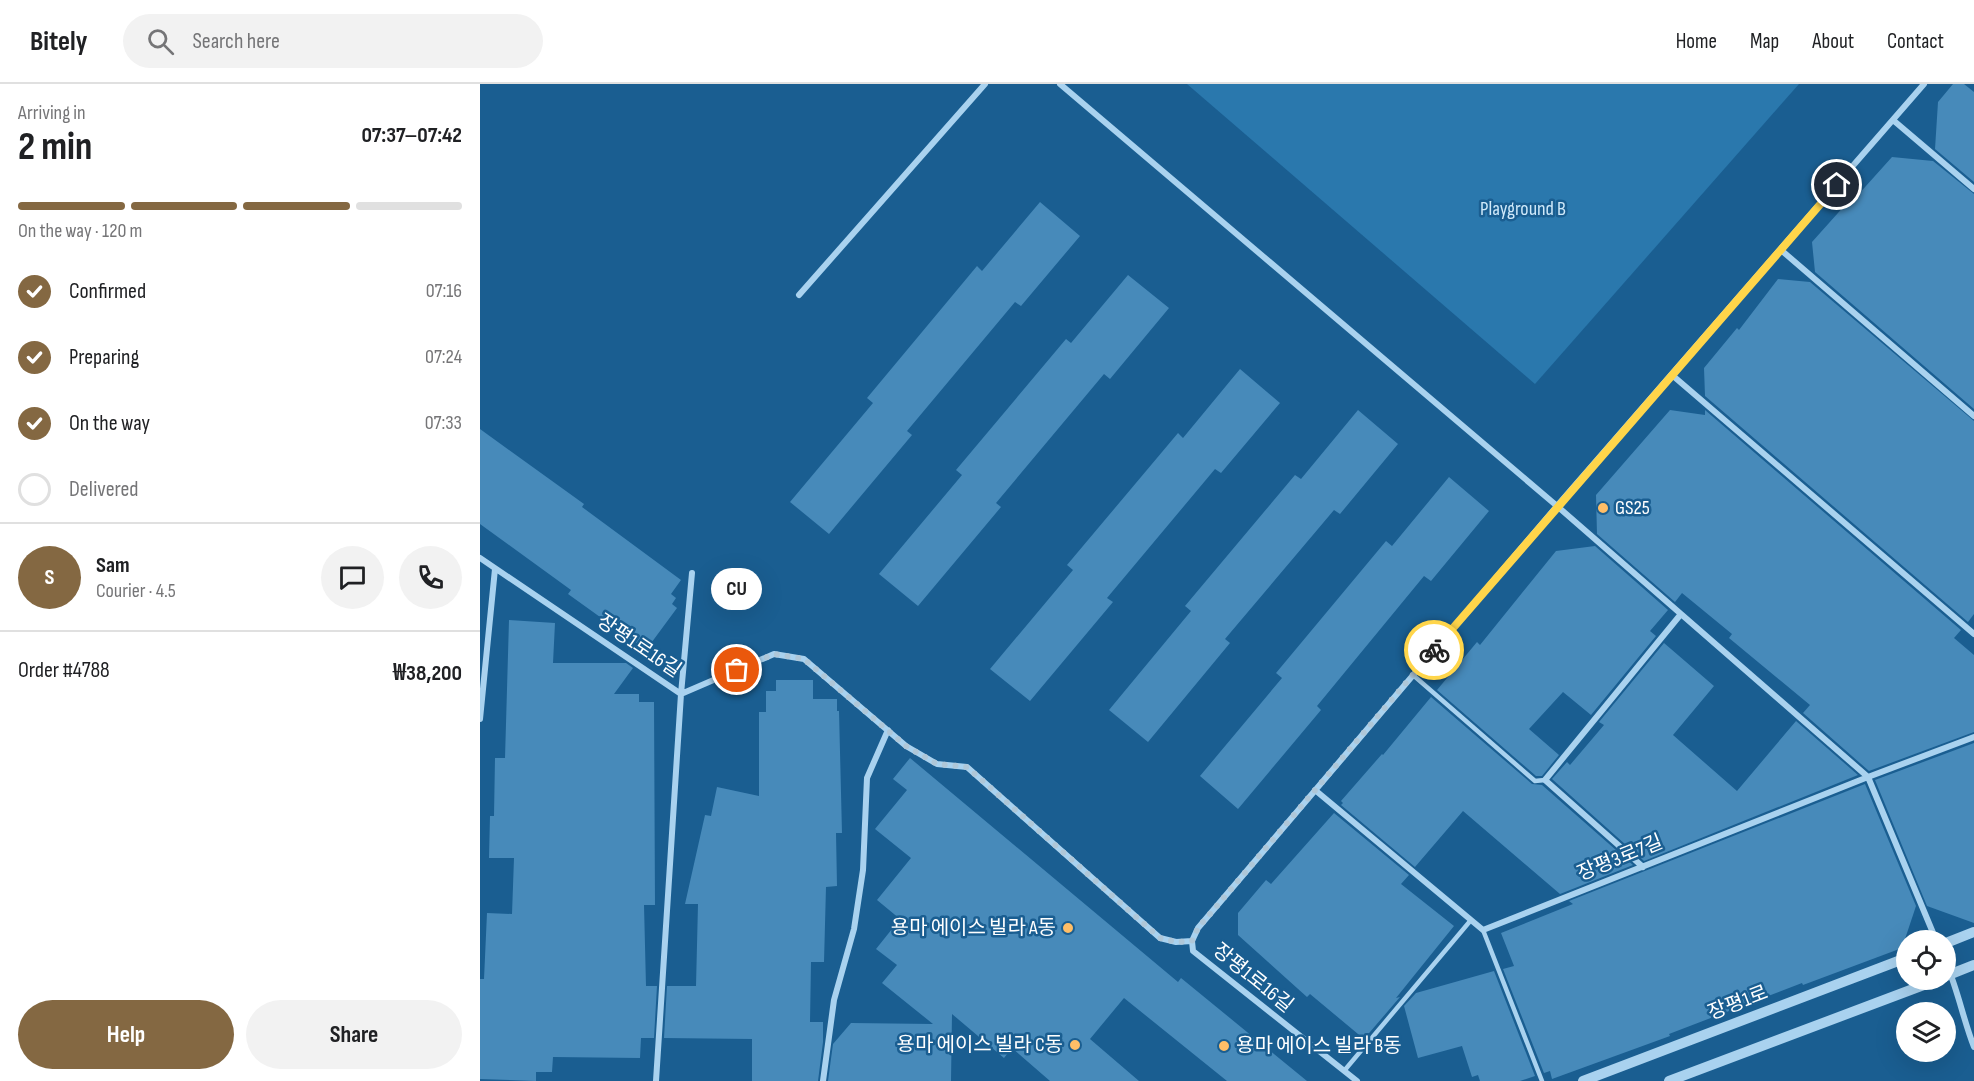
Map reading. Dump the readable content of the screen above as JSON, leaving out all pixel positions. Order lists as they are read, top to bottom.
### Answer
{
  "streets": {
    "street": ["장평1로16길", "장평3로7길", "장평1로"]
  },
  "parks": ["Playground B"],
  "places": [
    "GS25",
    "CU",
    "용마 에이스 빌라 A동",
    "용마 에이스 빌라 C동",
    "용마 에이스 빌라 B동"
  ],
  "page": {
    "header": "Bitely",
    "search": "Search here",
    "nav": [
      "Home",
      "Map",
      "About",
      "Contact"
    ],
    "heading": ["2 min", "Arriving in", "07:37–07:42"],
    "panel": [
      "Sam",
      "Courier · 4.5",
      "Order #4788",
      "₩38,200"
    ],
    "bar": "On the way · 120 m",
    "list": [
      ["Confirmed", "07:16"],
      ["Preparing", "07:24"],
      ["On the way", "07:33"],
      "Delivered"
    ],
    "round": "S",
    "bubble": "CU",
    "buttons": ["Help", "Share"]
  }
}
